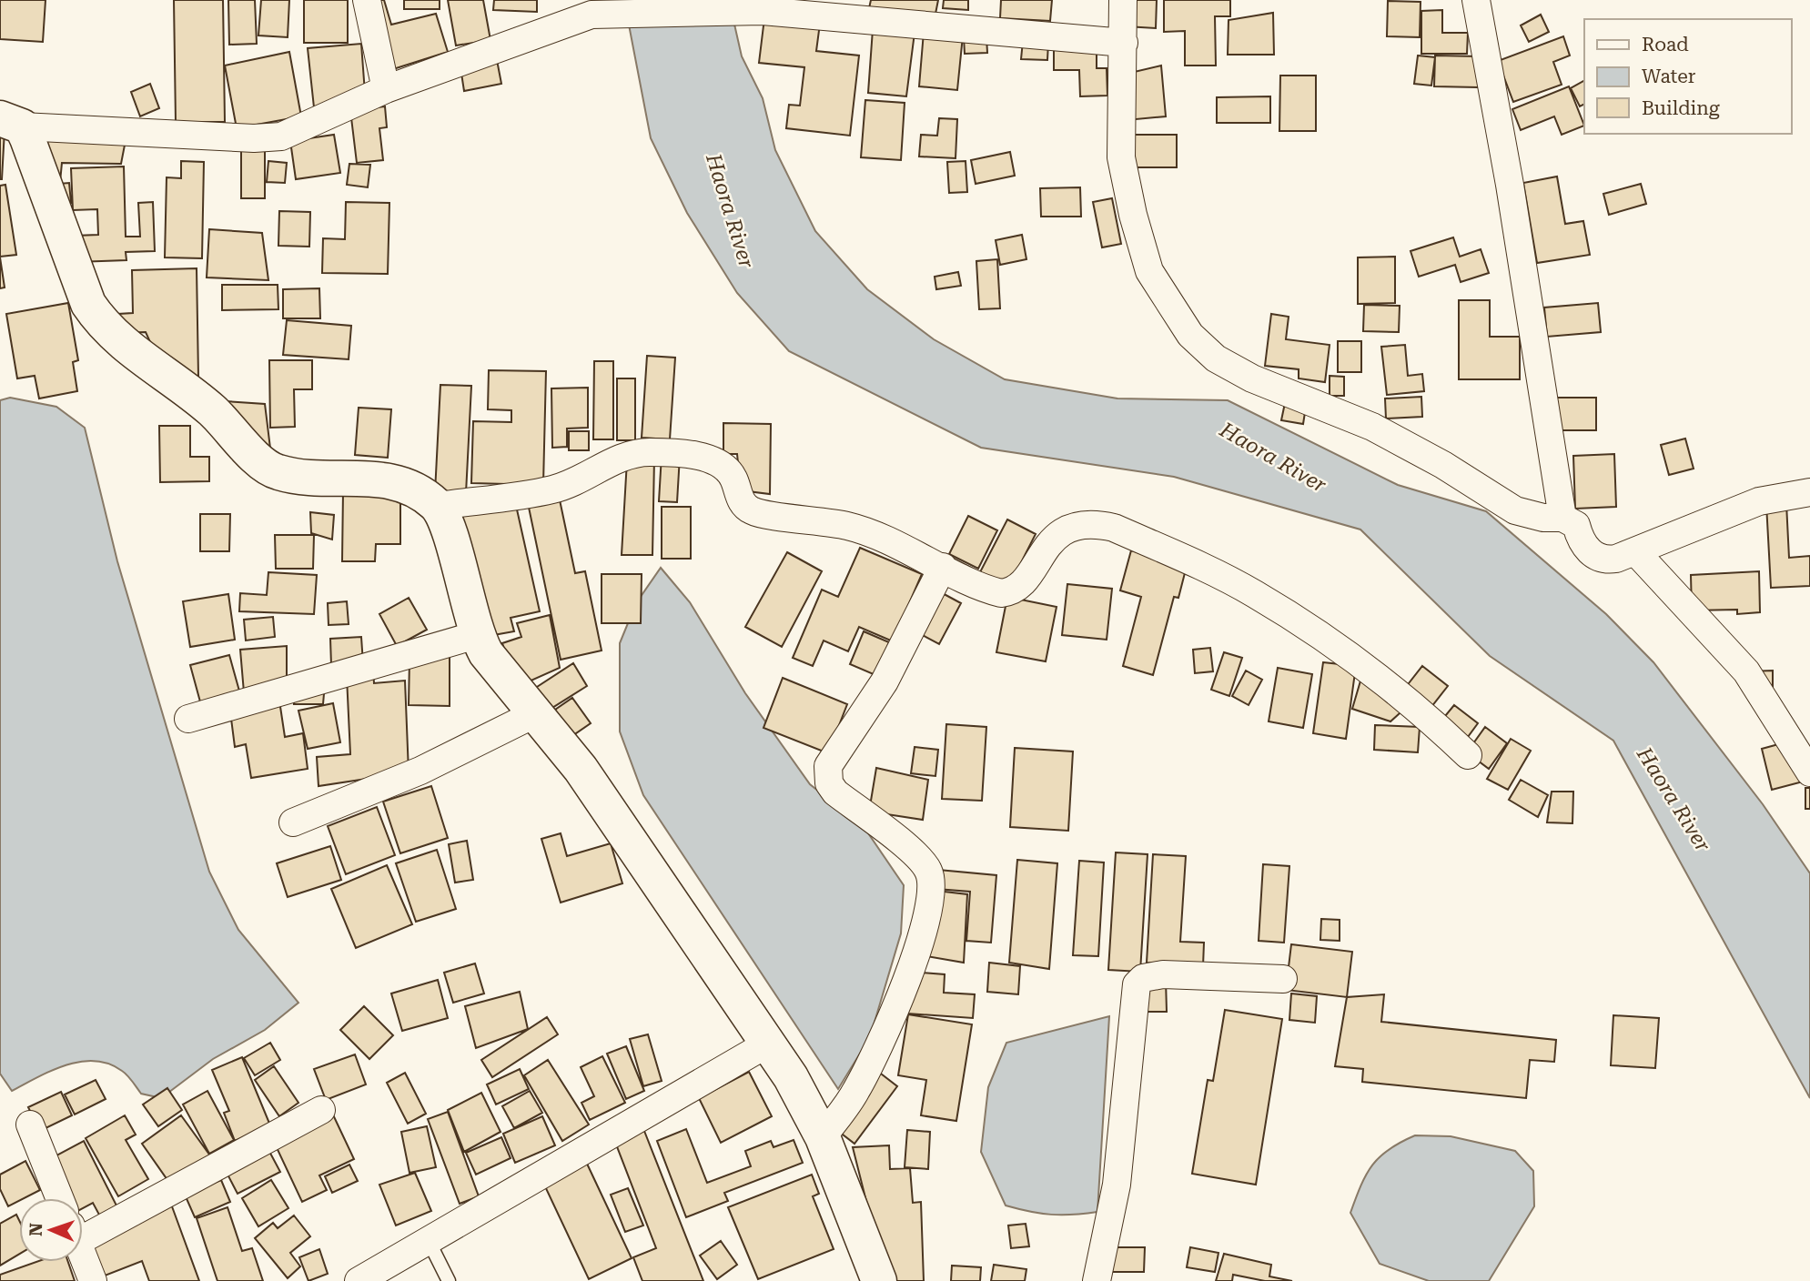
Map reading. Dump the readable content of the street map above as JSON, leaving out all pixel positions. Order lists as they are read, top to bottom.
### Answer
{
  "water": ["Haora River"],
  "legend": ["Road", "Water", "Building"],
  "north": "left"
}
